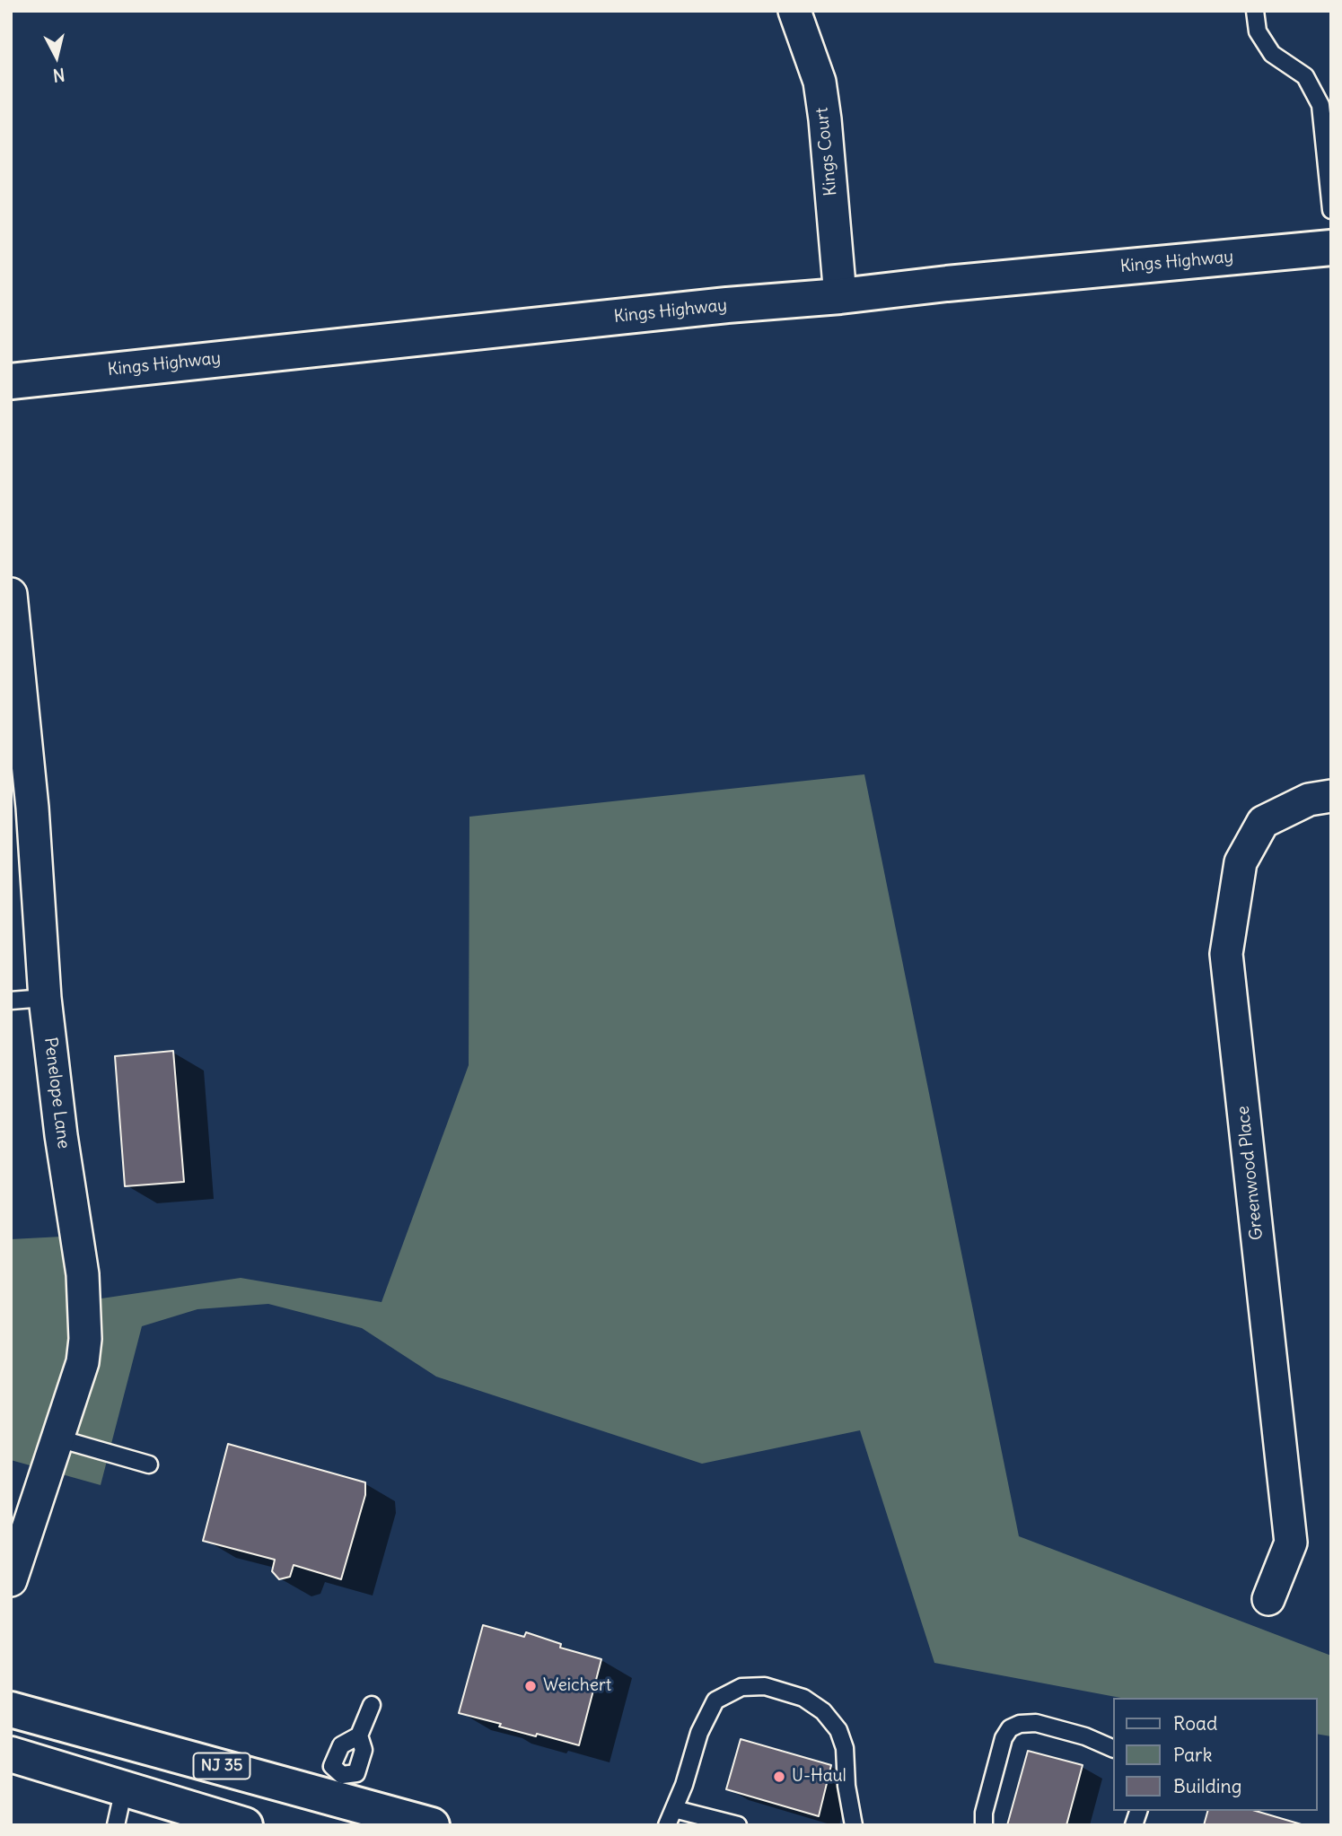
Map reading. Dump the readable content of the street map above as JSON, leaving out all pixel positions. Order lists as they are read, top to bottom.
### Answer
{
  "streets": {
    "main road": ["Kings Highway", "NJ 35"],
    "street": ["Kings Court", "Penelope Lane", "Greenwood Place"]
  },
  "crossings": [
    ["Kings Court", "Kings Highway"]
  ],
  "places": ["Weichert", "U-Haul"],
  "legend": ["Road", "Park", "Building"],
  "north": "bottom"
}
